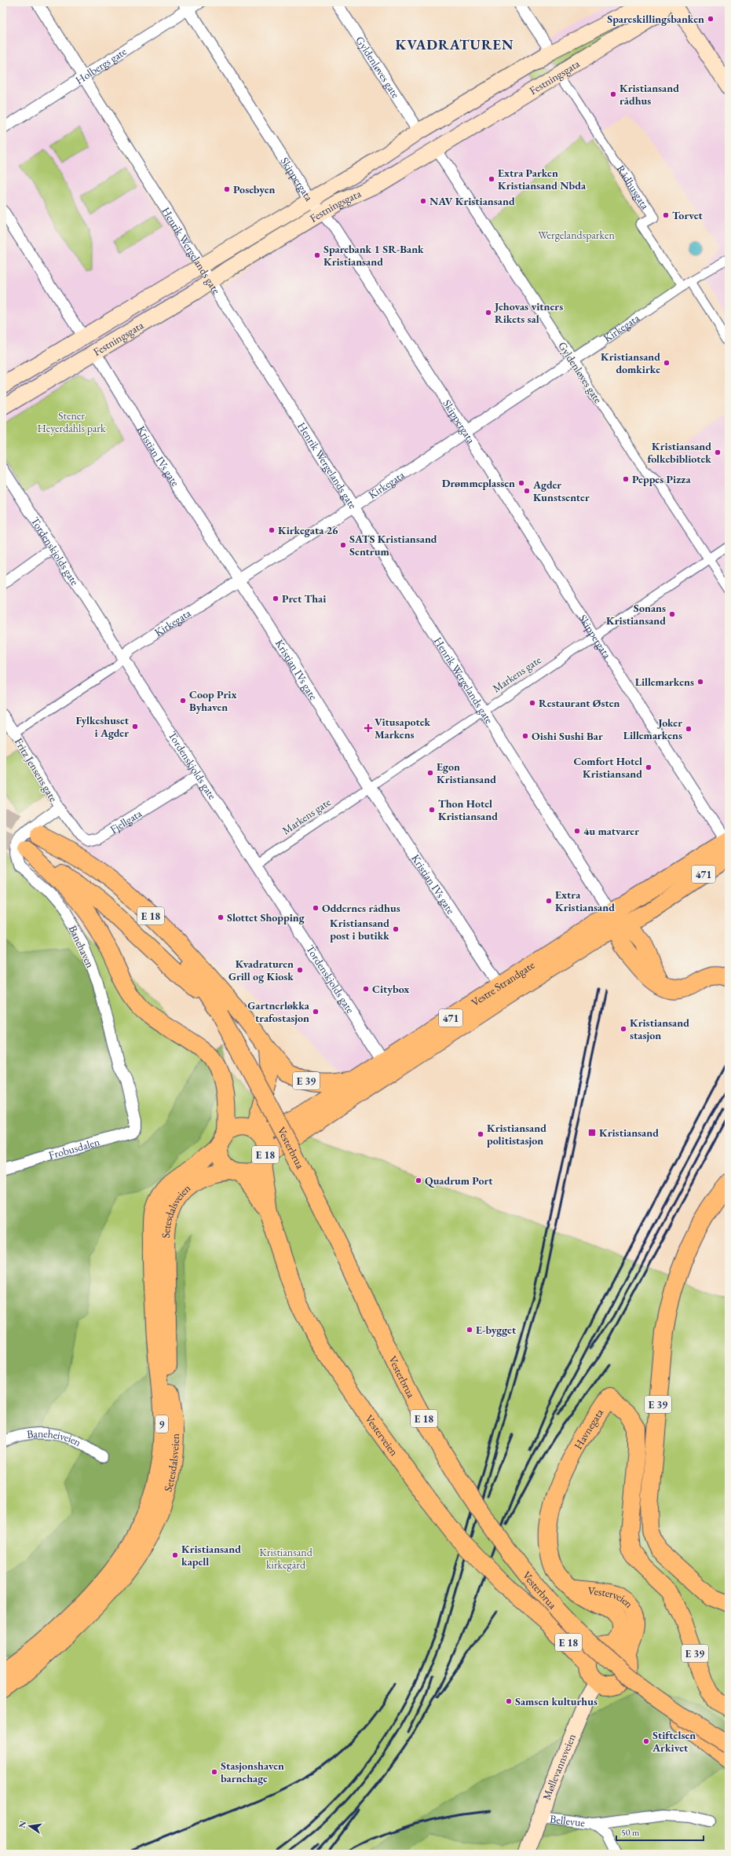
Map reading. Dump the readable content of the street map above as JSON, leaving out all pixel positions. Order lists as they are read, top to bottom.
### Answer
{
  "streets": {
    "main road": [
      "Festningsgata",
      "471",
      "E 18",
      "Vestre Strandgate",
      "E 39",
      "Vesterbrua",
      "Setesdalsveien",
      "9",
      "Havnegata",
      "Vesterveien",
      "Møllevannsveien"
    ],
    "street": [
      "Holbergs gate",
      "Gyldenløves gate",
      "Skippergata",
      "Rådhusgata",
      "Henrik Wergelands gate",
      "Kirkegata",
      "Kristian IVs gate",
      "Tordenskjolds gate",
      "Markens gate",
      "Fritz Jensens gate",
      "Fjellgata",
      "Banehaven",
      "Frobusdalen",
      "Baneheiveien",
      "Bellevue"
    ]
  },
  "crossings": [
    ["Holbergs gate", "Skippergata"],
    ["Holbergs gate", "Henrik Wergelands gate"],
    ["Gyldenløves gate", "Festningsgata"],
    ["Gyldenløves gate", "Kirkegata"],
    ["Gyldenløves gate", "Markens gate"],
    ["Festningsgata", "Skippergata"],
    ["Festningsgata", "Henrik Wergelands gate"],
    ["Festningsgata", "Kristian IVs gate"],
    ["Skippergata", "Kirkegata"],
    ["Skippergata", "Markens gate"],
    ["Skippergata", "Vestre Strandgate"],
    ["Rådhusgata", "Kirkegata"],
    ["Henrik Wergelands gate", "Kirkegata"],
    ["Henrik Wergelands gate", "Markens gate"],
    ["Henrik Wergelands gate", "Vestre Strandgate"],
    ["Kirkegata", "Kristian IVs gate"],
    ["Kirkegata", "Tordenskjolds gate"],
    ["Kirkegata", "Fritz Jensens gate"],
    ["Kristian IVs gate", "Markens gate"],
    ["Kristian IVs gate", "Vestre Strandgate"],
    ["Tordenskjolds gate", "Markens gate"],
    ["Tordenskjolds gate", "Fjellgata"],
    ["Tordenskjolds gate", "Vestre Strandgate"],
    ["Fritz Jensens gate", "Fjellgata"],
    ["Fritz Jensens gate", "Banehaven"],
    ["Fjellgata", "Banehaven"],
    ["E 18", "Vestre Strandgate"],
    ["E 18", "E 39"],
    ["E 18", "Vesterbrua"],
    ["E 18", "Setesdalsveien"],
    ["E 18", "Vesterveien"],
    ["Banehaven", "Frobusdalen"],
    ["Vestre Strandgate", "E 39"],
    ["Vestre Strandgate", "Setesdalsveien"],
    ["Vestre Strandgate", "Vesterveien"],
    ["Setesdalsveien", "Vesterveien"],
    ["Havnegata", "Vesterveien"],
    ["Vesterveien", "Møllevannsveien"],
    ["Møllevannsveien", "Bellevue"]
  ],
  "districts": ["KVADRATUREN"],
  "parks": ["Wergelandsparken", "Stener Heyerdahls park", "Kristiansand kirkegård"],
  "places": {
    "other": [
      "Spareskillingsbanken",
      "Kristiansand rådhus",
      "Extra Parken Kristiansand Nbda",
      "Posebyen",
      "NAV Kristiansand",
      "Torvet",
      "Sparebank 1 SR-Bank Kristiansand",
      "Jehovas vitners Rikets sal",
      "Kristiansand domkirke",
      "Kristiansand folkebibliotek",
      "Peppes Pizza",
      "Drømmeplassen",
      "Agder Kunstsenter",
      "Kirkegata 26",
      "SATS Kristiansand Sentrum",
      "Pret Thai",
      "Sonans Kristiansand",
      "Lillemarkens",
      "Coop Prix Byhaven",
      "Restaurant Østen",
      "Fylkeshuset i Agder",
      "Joker Lillemarkens",
      "Oishi Sushi Bar",
      "Comfort Hotel Kristiansand",
      "Egon Kristiansand",
      "Thon Hotel Kristiansand",
      "4u matvarer",
      "Extra Kristiansand",
      "Oddernes rådhus",
      "Slottet Shopping",
      "Kristiansand post i butikk",
      "Kvadraturen Grill og Kiosk",
      "Citybox",
      "Gartnerløkka trafostasjon",
      "Kristiansand stasjon",
      "Kristiansand politistasjon",
      "Quadrum Port",
      "E-bygget",
      "Kristiansand kapell",
      "Samsen kulturhus",
      "Stiftelsen Arkivet",
      "Stasjonshaven barnehage"
    ],
    "health": ["Vitusapotek Markens"],
    "transit": ["Kristiansand"]
  },
  "scale_bar": "50 m",
  "north": "left"
}
